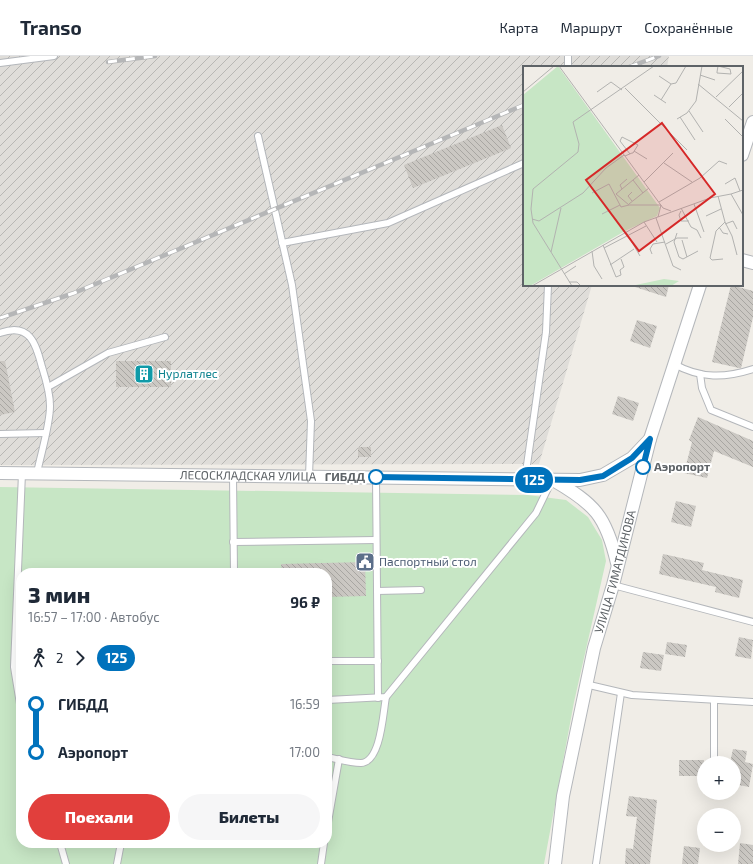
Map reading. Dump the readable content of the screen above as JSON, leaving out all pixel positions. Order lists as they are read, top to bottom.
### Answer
{
  "streets": {
    "street": ["ЛЕСОСКЛАДСКАЯ УЛИЦА", "УЛИЦА ГИМАТДИНОВА"]
  },
  "crossings": [
    ["ЛЕСОСКЛАДСКАЯ УЛИЦА", "УЛИЦА ГИМАТДИНОВА"]
  ],
  "places": {
    "building": ["Нурлатлес"],
    "other": ["Аэропорт", "ГИБДД"],
    "public building": ["Паспортный стол"]
  },
  "lines": ["bus line 125"],
  "page": {
    "header": "Transo",
    "nav": ["Карта", "Маршрут", "Сохранённые"],
    "on_map": "125",
    "heading": ["3 мин", "16:57 – 17:00 · Автобус", "96 ₽"],
    "legs": ["2", "125"],
    "list": [
      {
        "name": "ГИБДД",
        "value": "16:59"
      },
      {
        "name": "Аэропорт",
        "value": "17:00"
      }
    ],
    "map_buttons": ["+", "−"],
    "buttons": ["Поехали", "Билеты"]
  }
}
